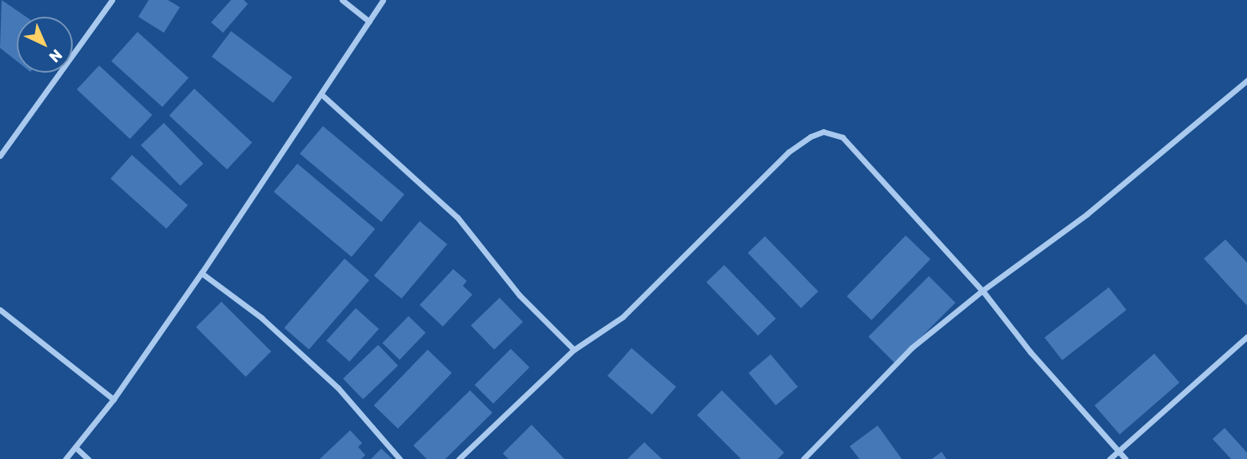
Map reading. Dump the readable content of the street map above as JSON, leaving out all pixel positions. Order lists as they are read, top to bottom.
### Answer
{
  "north": "bottom right"
}
